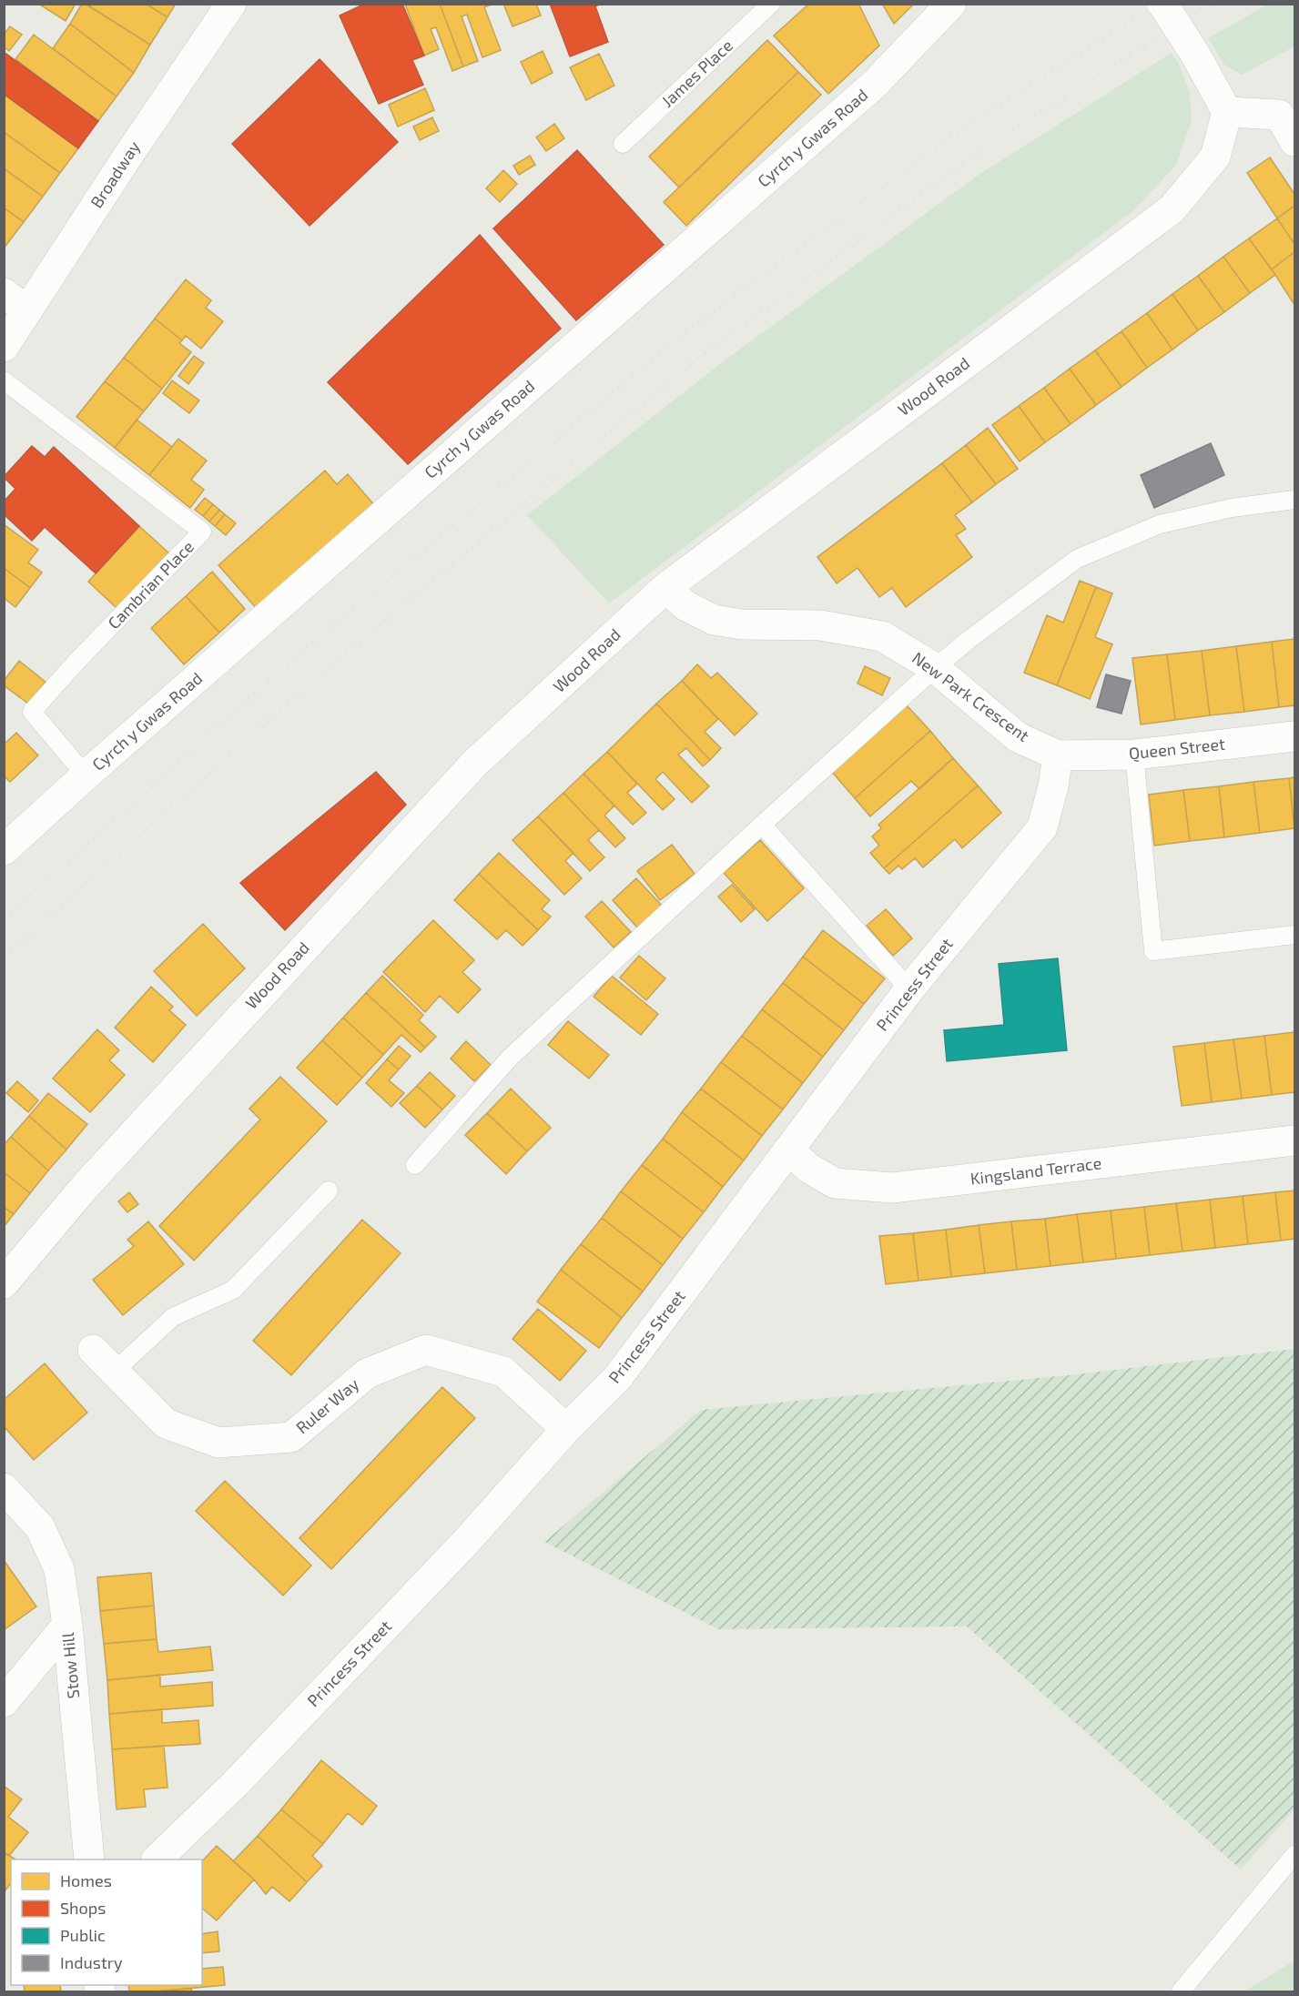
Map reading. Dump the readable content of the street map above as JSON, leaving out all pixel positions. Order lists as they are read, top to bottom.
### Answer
{
  "streets": {
    "street": [
      "Cyrch y Gwas Road",
      "Broadway",
      "Wood Road",
      "New Park Crescent",
      "Queen Street",
      "Princess Street",
      "Kingsland Terrace",
      "Ruler Way",
      "Stow Hill"
    ],
    "lane": ["James Place", "Cambrian Place"]
  },
  "crossings": [
    ["Cyrch y Gwas Road", "Cambrian Place"],
    ["Wood Road", "New Park Crescent"],
    ["New Park Crescent", "Queen Street"],
    ["New Park Crescent", "Princess Street"],
    ["Queen Street", "Princess Street"],
    ["Princess Street", "Kingsland Terrace"],
    ["Princess Street", "Ruler Way"]
  ],
  "legend": [
    "Homes",
    "Shops",
    "Public",
    "Industry"
  ]
}
